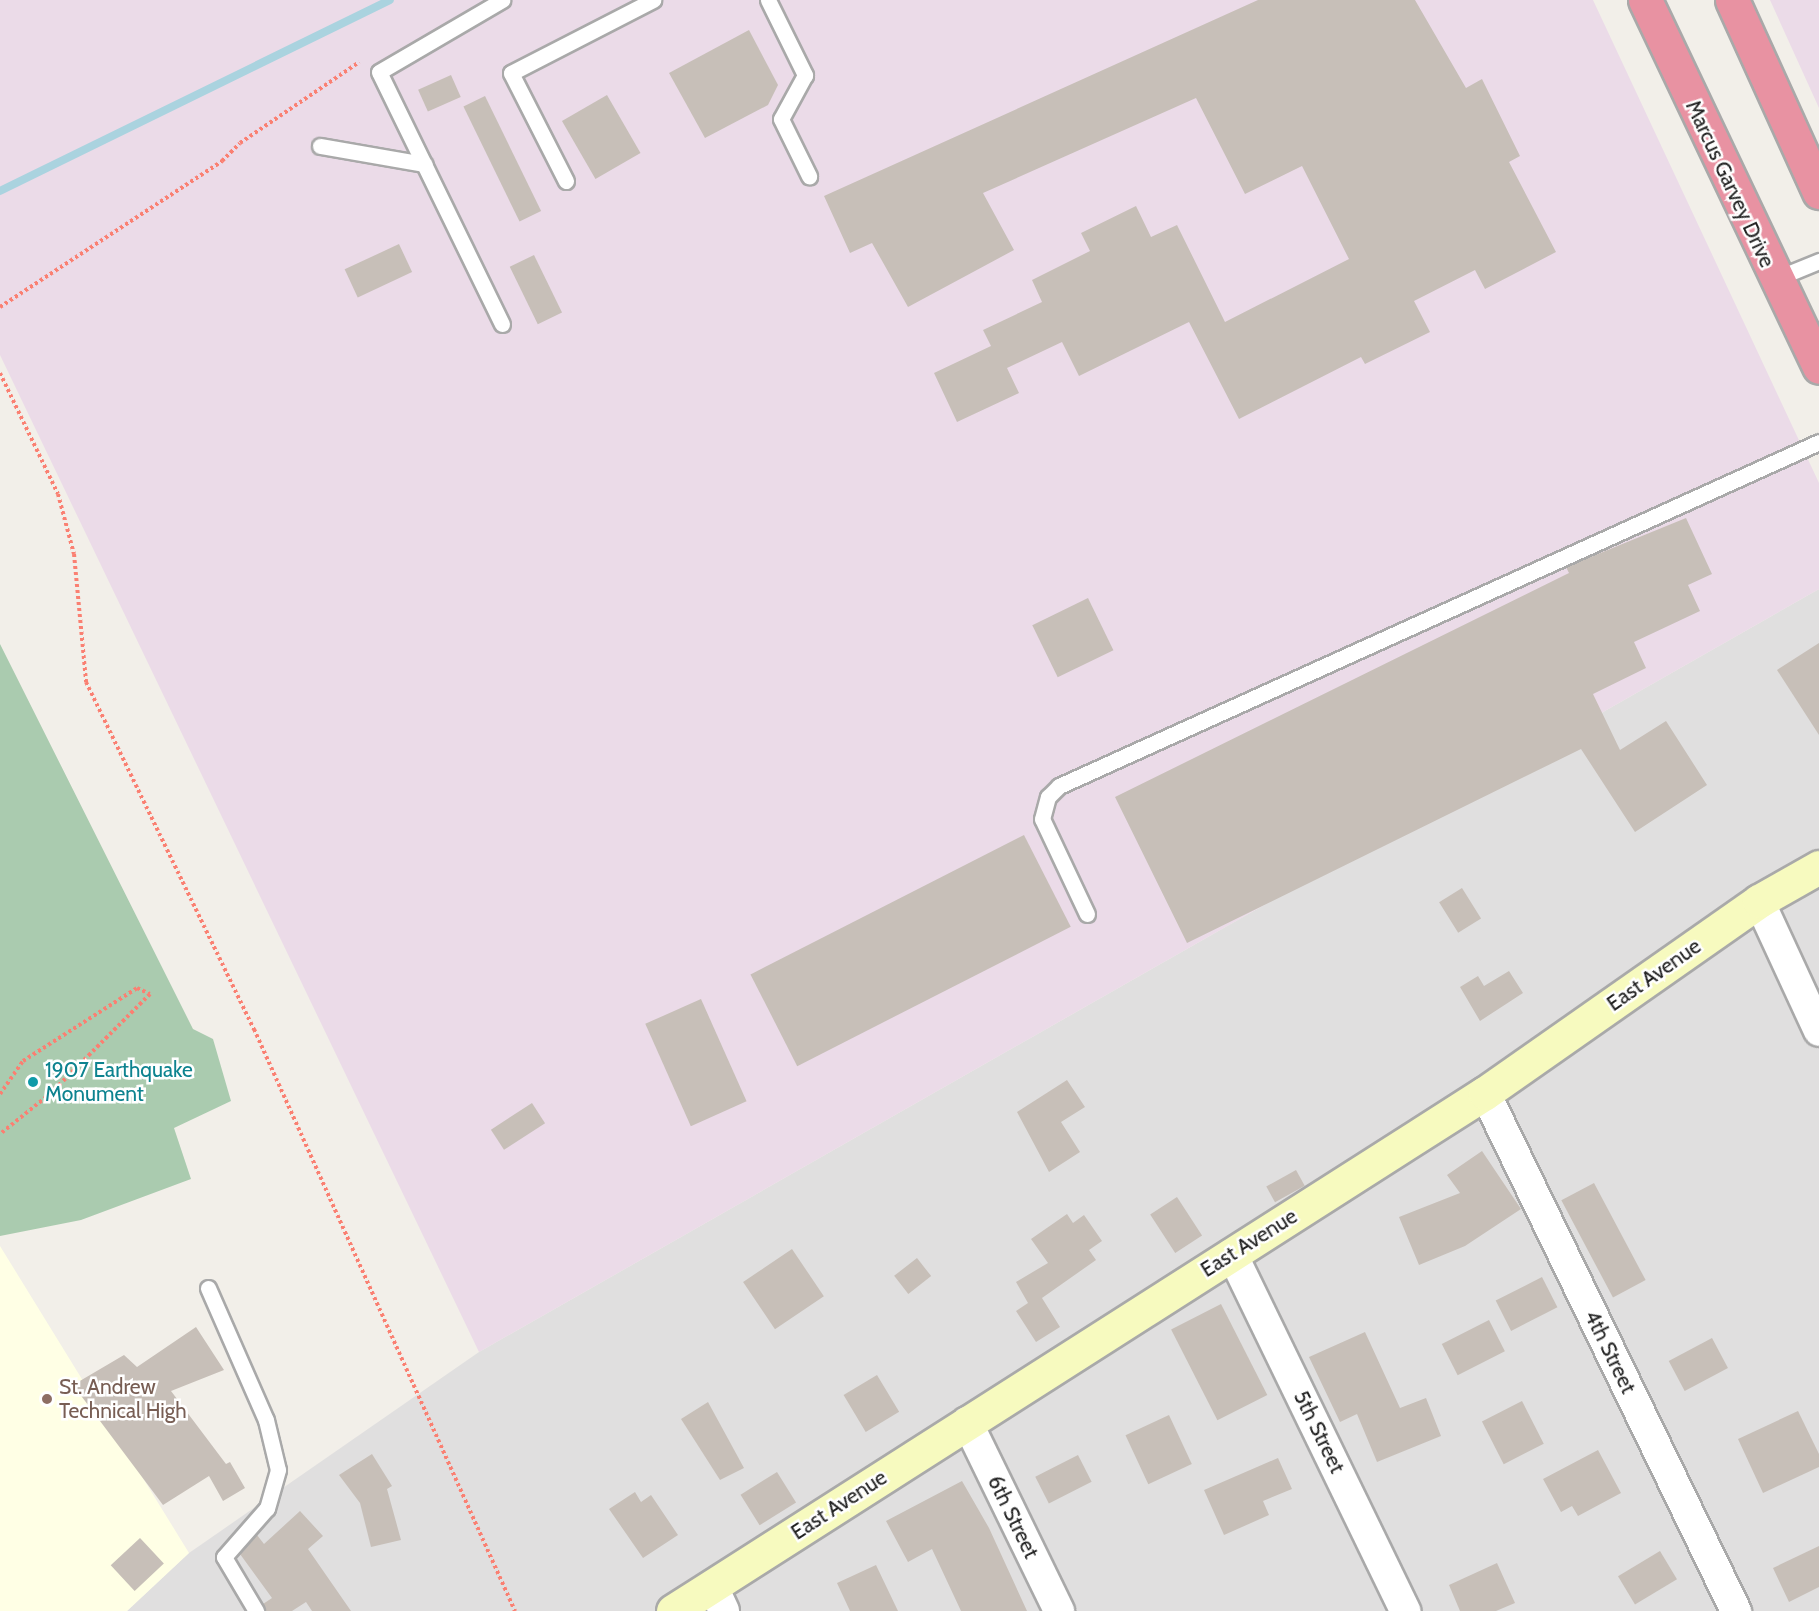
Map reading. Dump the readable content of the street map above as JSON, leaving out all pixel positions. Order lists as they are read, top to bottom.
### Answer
{
  "streets": {
    "highway": ["Marcus Garvey Drive"],
    "main road": ["East Avenue"],
    "street": ["4th Street", "5th Street", "6th Street"]
  },
  "crossings": [
    ["East Avenue", "4th Street"],
    ["East Avenue", "5th Street"],
    ["East Avenue", "6th Street"]
  ],
  "places": ["1907 Earthquake Monument", "St. Andrew Technical High"]
}
